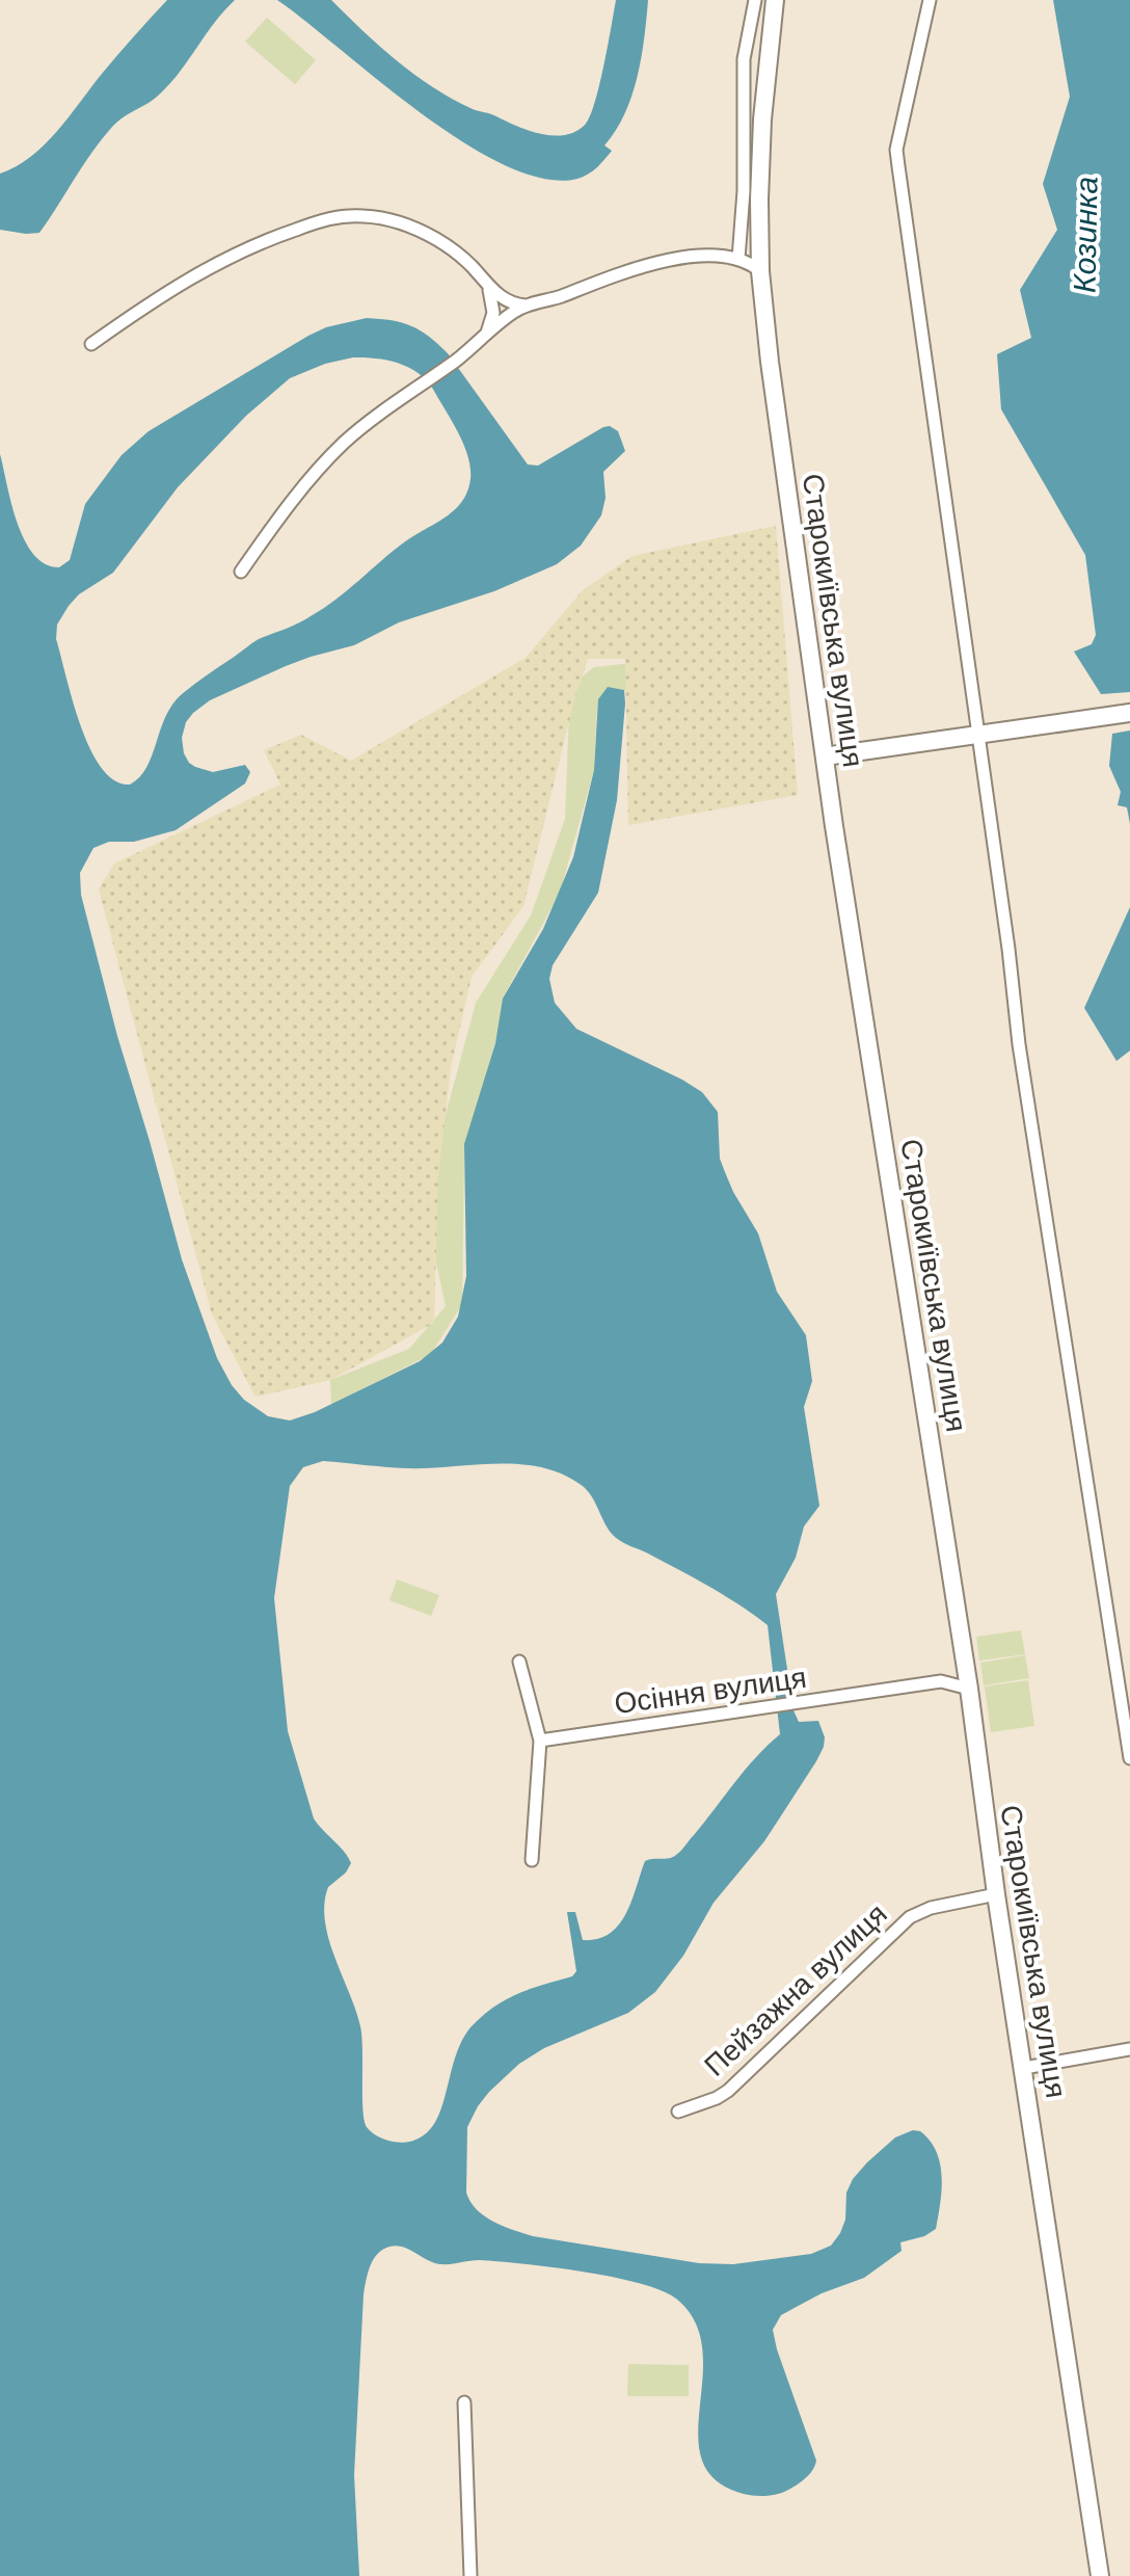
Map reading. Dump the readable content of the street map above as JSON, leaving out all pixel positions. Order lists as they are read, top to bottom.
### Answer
{
  "streets": {
    "street": ["Старокиївська вулиця", "Осіння вулиця", "Пейзажна вулиця"]
  },
  "crossings": [
    ["Старокиївська вулиця", "Осіння вулиця"],
    ["Старокиївська вулиця", "Пейзажна вулиця"]
  ],
  "water": ["Козинка"]
}
